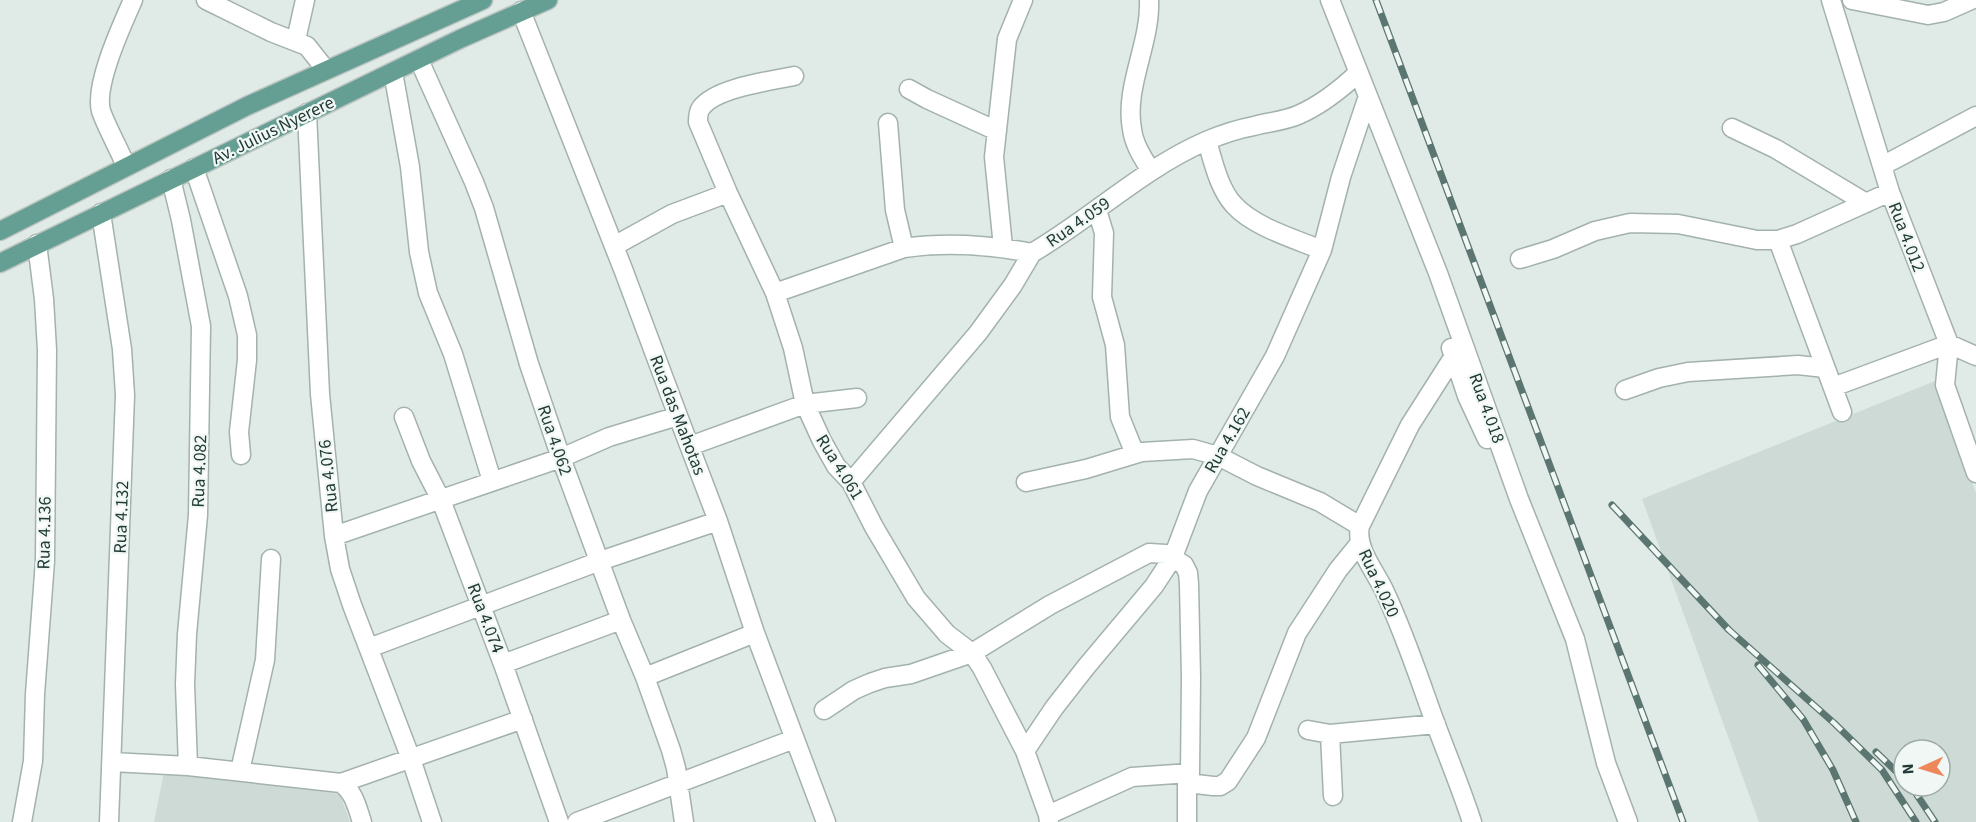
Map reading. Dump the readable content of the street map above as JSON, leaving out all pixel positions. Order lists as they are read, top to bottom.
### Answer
{
  "streets": {
    "main road": ["Av. Julius Nyerere"],
    "street": [
      "Rua 4.059",
      "Rua 4.012",
      "Rua 4.018",
      "Rua das Mahotas",
      "Rua 4.062",
      "Rua 4.162",
      "Rua 4.061",
      "Rua 4.082",
      "Rua 4.076",
      "Rua 4.132",
      "Rua 4.136",
      "Rua 4.020",
      "Rua 4.074"
    ]
  },
  "crossings": [
    ["Av. Julius Nyerere", "Rua das Mahotas"],
    ["Av. Julius Nyerere", "Rua 4.062"],
    ["Av. Julius Nyerere", "Rua 4.082"],
    ["Av. Julius Nyerere", "Rua 4.076"],
    ["Av. Julius Nyerere", "Rua 4.132"],
    ["Av. Julius Nyerere", "Rua 4.136"],
    ["Rua 4.059", "Rua 4.018"],
    ["Rua 4.059", "Rua 4.061"],
    ["Rua 4.018", "Rua 4.162"],
    ["Rua 4.162", "Rua 4.061"]
  ],
  "north": "left"
}
